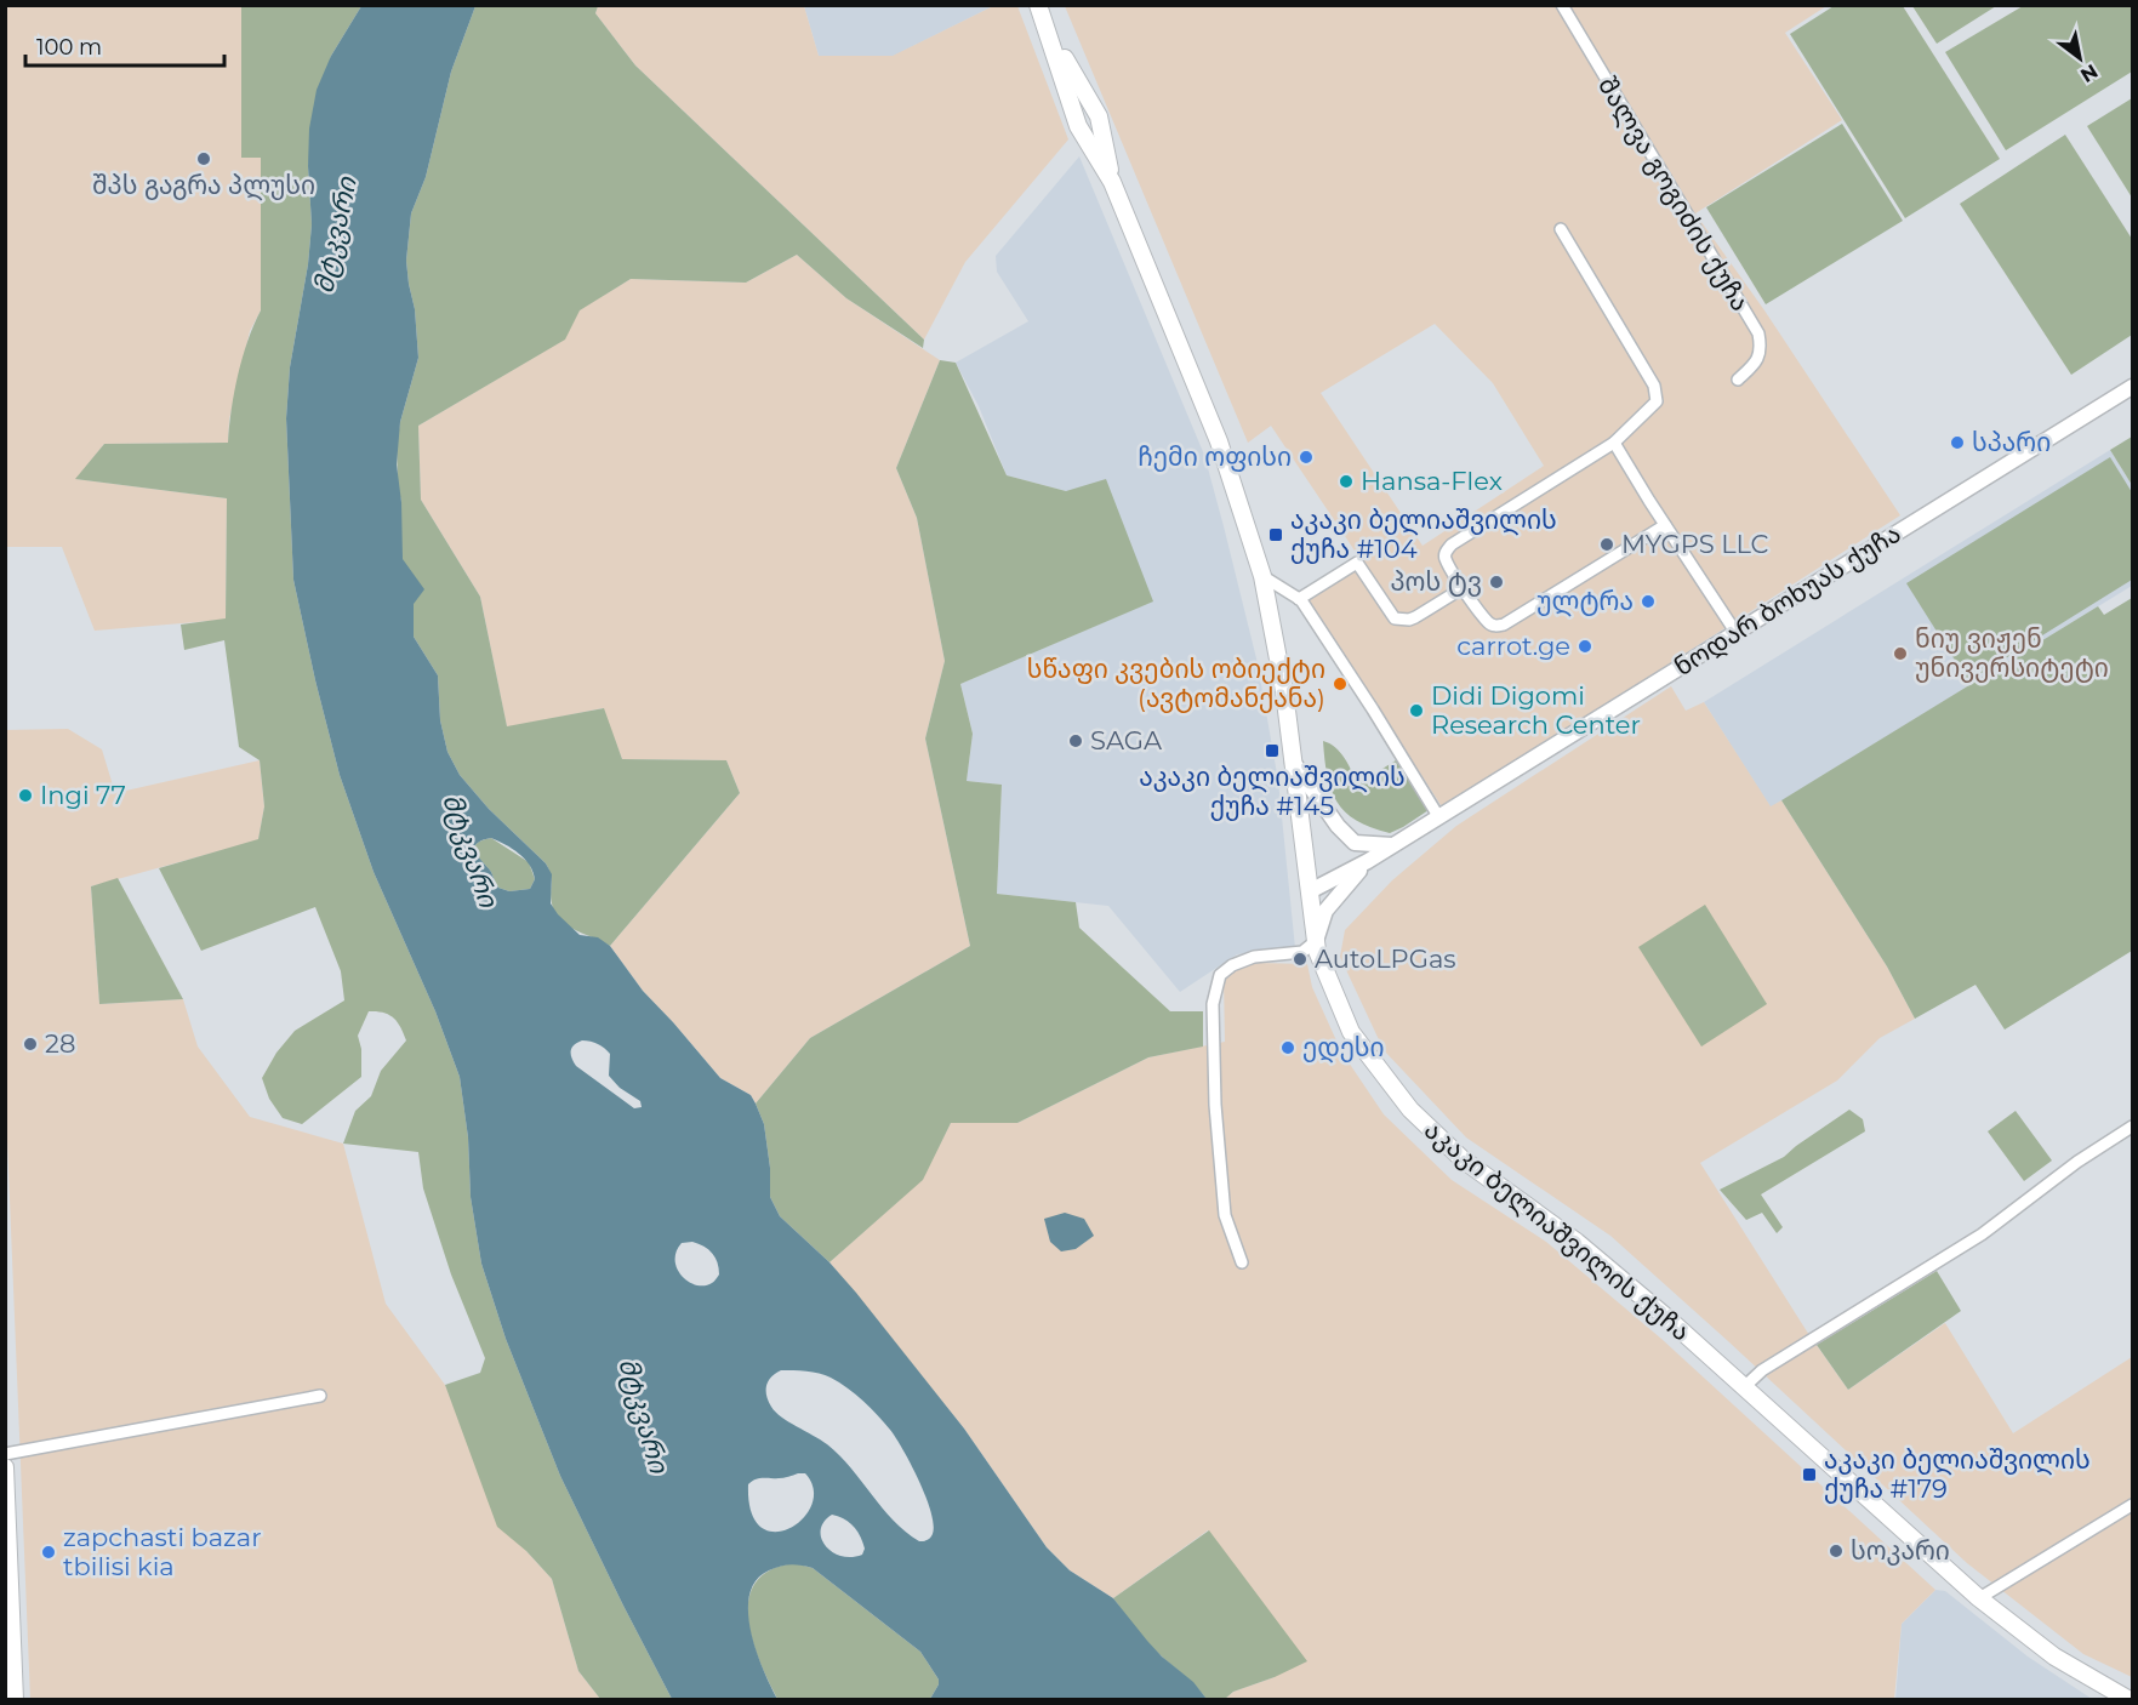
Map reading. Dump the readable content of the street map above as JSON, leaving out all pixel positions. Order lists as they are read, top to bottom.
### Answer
{
  "streets": {
    "main road": ["აკაკი ბელიაშვილის ქუჩა"],
    "street": ["შალვა გოგიძის ქუჩა", "ნოდარ ბოხუას ქუჩა"]
  },
  "water": ["მტკვარი"],
  "places": {
    "other": [
      "შპს გაგრა პლუსი",
      "სპარი",
      "ჩემი ოფისი",
      "Hansa-Flex",
      "MYGPS LLC",
      "პოს ტვ",
      "ულტრა",
      "carrot.ge",
      "ნიუ ვიჟენ უნივერსიტეტი",
      "სწაფი კვების ობიექტი (ავტომანქანა)",
      "Didi Digomi Research Center",
      "SAGA",
      "Ingi 77",
      "AutoLPGas",
      "28",
      "ედესი",
      "სოკარი",
      "zapchasti bazar tbilisi kia"
    ],
    "transit": ["აკაკი ბელიაშვილის ქუჩა #104", "აკაკი ბელიაშვილის ქუჩა #145", "აკაკი ბელიაშვილის ქუჩა #179"]
  },
  "scale_bar": "100 m",
  "north": "bottom right"
}
